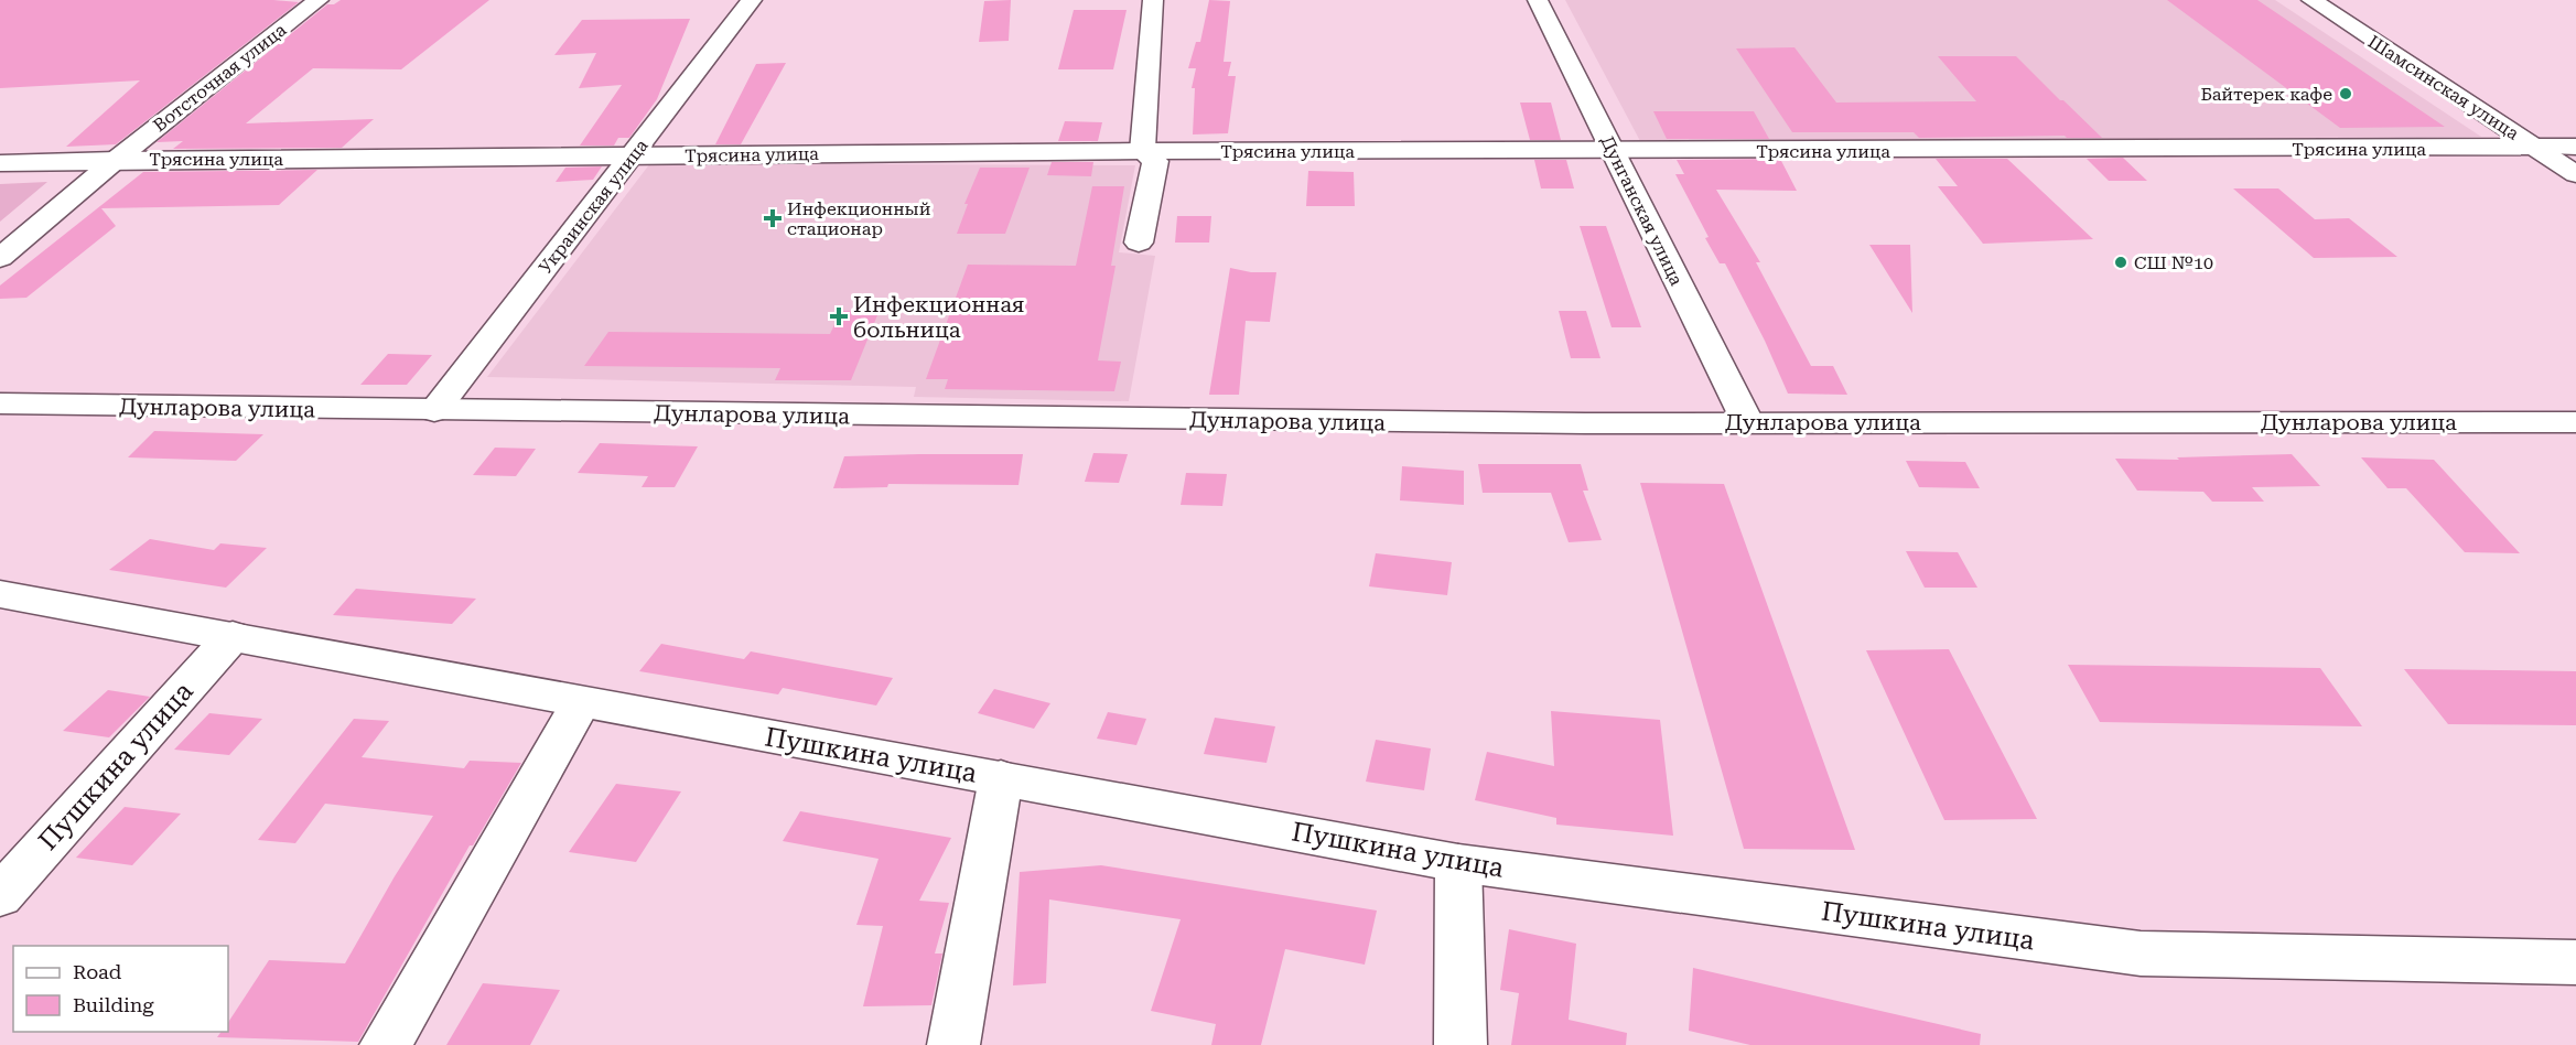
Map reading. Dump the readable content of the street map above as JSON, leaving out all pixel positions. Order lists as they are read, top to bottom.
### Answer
{
  "streets": {
    "street": [
      "Вотсточная улица",
      "Шамсинская улица",
      "Трясина улица",
      "Украинская улица",
      "Дунганская улица",
      "Дунларова улица",
      "Пушкина улица"
    ]
  },
  "crossings": [
    ["Вотсточная улица", "Трясина улица"],
    ["Шамсинская улица", "Трясина улица"],
    ["Трясина улица", "Украинская улица"],
    ["Трясина улица", "Дунганская улица"],
    ["Украинская улица", "Дунларова улица"],
    ["Дунганская улица", "Дунларова улица"]
  ],
  "places": {
    "other": ["Байтерек кафе", "СШ №10"],
    "health": ["Инфекционный стационар", "Инфекционная больница"]
  },
  "legend": ["Road", "Building"]
}
